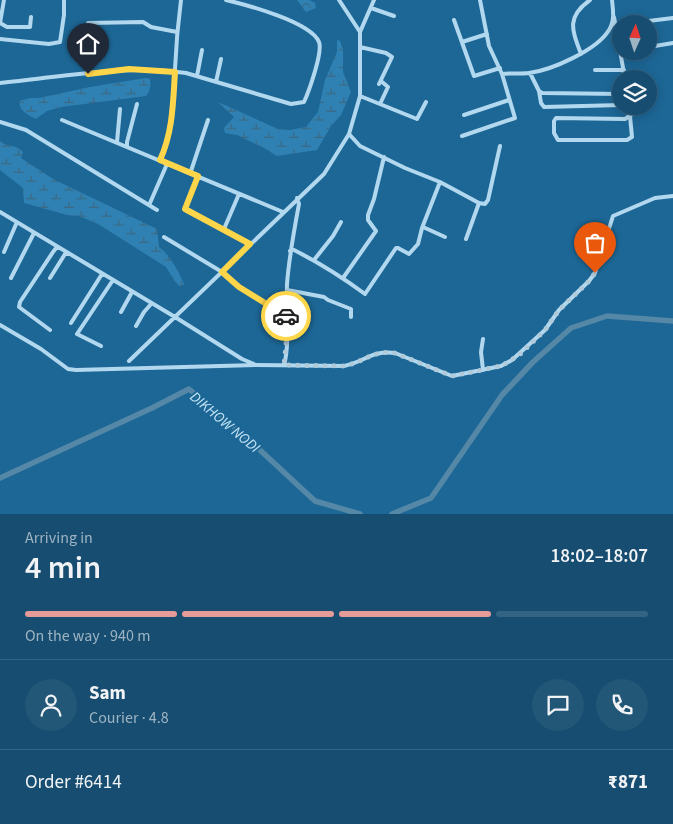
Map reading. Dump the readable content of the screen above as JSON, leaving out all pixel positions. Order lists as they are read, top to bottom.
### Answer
{
  "water": ["DIKHOW NODI"],
  "north": "top",
  "page": {
    "heading": ["4 min", "Arriving in", "18:02–18:07"],
    "panel": [
      "Sam",
      "Courier · 4.8",
      "Order #6414",
      "₹871"
    ],
    "bar": "On the way · 940 m"
  }
}
